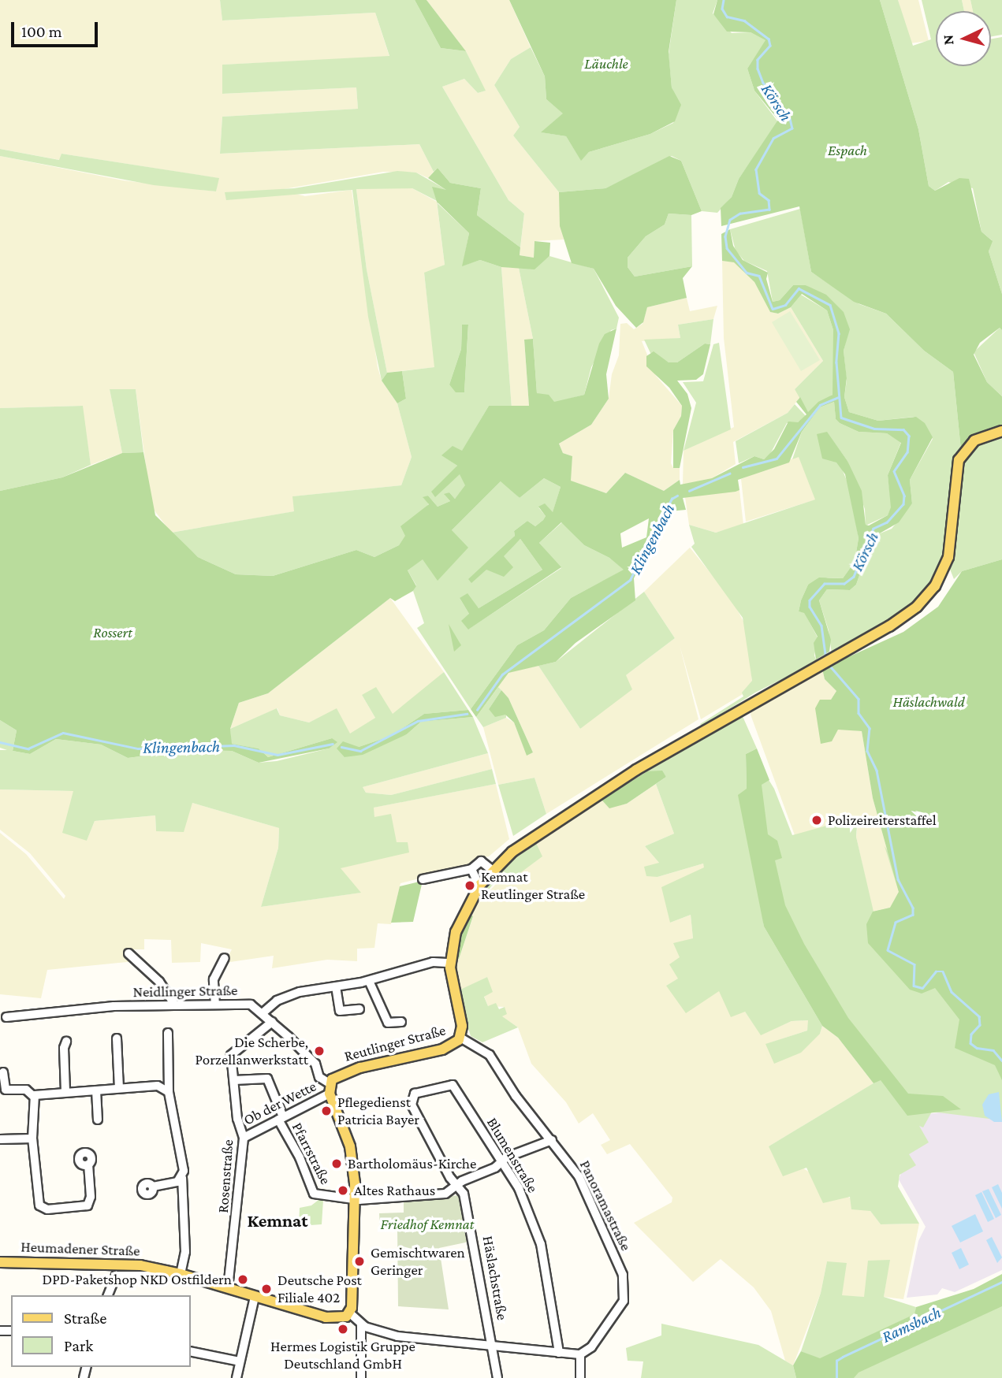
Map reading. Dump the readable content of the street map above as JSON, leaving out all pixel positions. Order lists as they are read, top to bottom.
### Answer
{
  "streets": {
    "main road": ["Reutlinger Straße", "Heumadener Straße"],
    "street": [
      "Neidlinger Straße",
      "Ob der Wette",
      "Pfarrstraße",
      "Blumenstraße",
      "Rosenstraße",
      "Panoramastraße",
      "Häslachstraße"
    ]
  },
  "crossings": [
    ["Reutlinger Straße", "Ob der Wette"],
    ["Reutlinger Straße", "Panoramastraße"],
    ["Ob der Wette", "Pfarrstraße"],
    ["Ob der Wette", "Rosenstraße"],
    ["Blumenstraße", "Häslachstraße"],
    ["Rosenstraße", "Heumadener Straße"]
  ],
  "districts": ["Kemnat"],
  "water": ["Körsch", "Klingenbach", "Ramsbach"],
  "parks": [
    "Läuchle",
    "Espach",
    "Rossert",
    "Häslachwald",
    "Friedhof Kemnat"
  ],
  "places": [
    "Polizeireiterstaffel",
    "Kemnat Reutlinger Straße",
    "Die Scherbe, Porzellanwerkstatt",
    "Pflegedienst Patricia Bayer",
    "Bartholomäus-Kirche",
    "Altes Rathaus",
    "Gemischtwaren Geringer",
    "DPD-Paketshop NKD Ostfildern",
    "Deutsche Post Filiale 402",
    "Hermes Logistik Gruppe Deutschland GmbH"
  ],
  "legend": ["Straße", "Park"],
  "scale_bar": "100 m",
  "north": "left"
}
